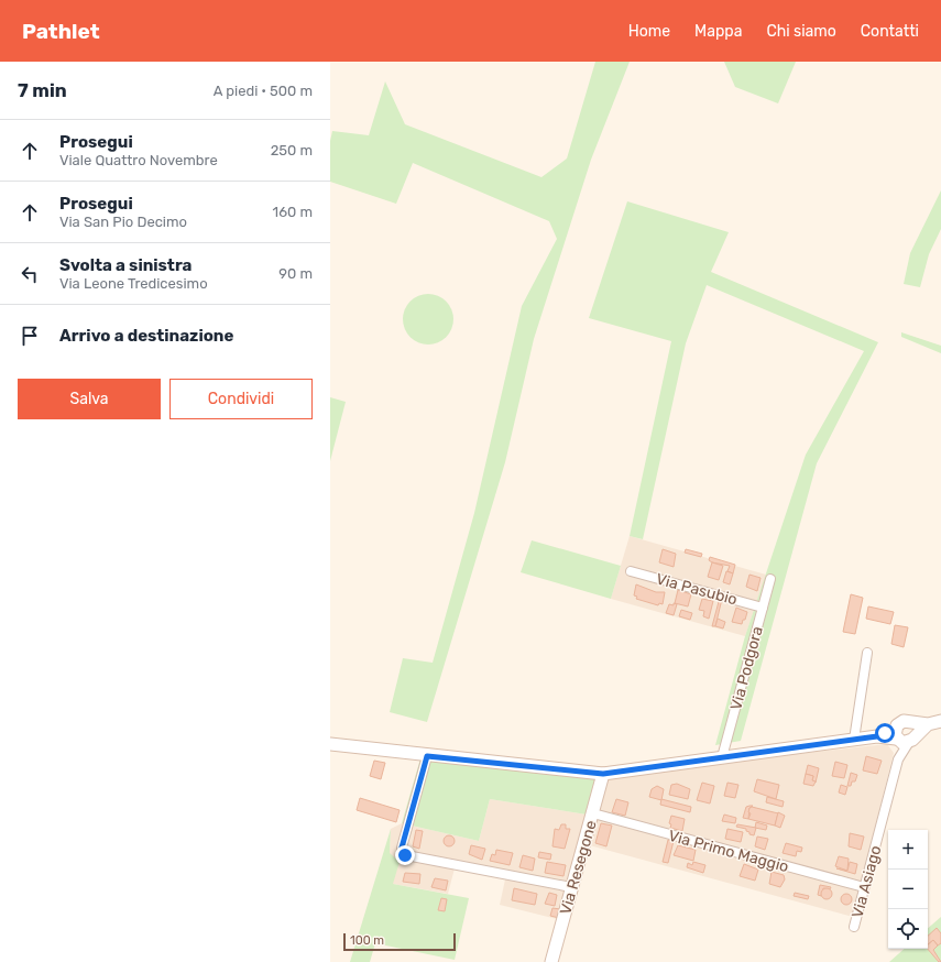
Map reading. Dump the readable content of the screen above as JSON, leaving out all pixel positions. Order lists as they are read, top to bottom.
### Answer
{
  "streets": {
    "street": [
      "Via Pasubio",
      "Via Podgora",
      "Via Primo Maggio",
      "Via Resegone",
      "Via Asiago"
    ]
  },
  "crossings": [
    ["Via Pasubio", "Via Podgora"],
    ["Via Primo Maggio", "Via Resegone"],
    ["Via Primo Maggio", "Via Asiago"]
  ],
  "scale_bar": "100 m",
  "page": {
    "header": "Pathlet",
    "nav": [
      "Home",
      "Mappa",
      "Chi siamo",
      "Contatti"
    ],
    "heading": ["7 min", "A piedi · 500 m"],
    "list": [
      ["Prosegui", "Viale Quattro Novembre", "250 m"],
      ["Prosegui", "Via San Pio Decimo", "160 m"],
      ["Svolta a sinistra", "Via Leone Tredicesimo", "90 m"],
      "Arrivo a destinazione"
    ],
    "buttons": ["Salva", "Condividi"],
    "map_buttons": ["+", "−"],
    "scale": "100 m"
  }
}
